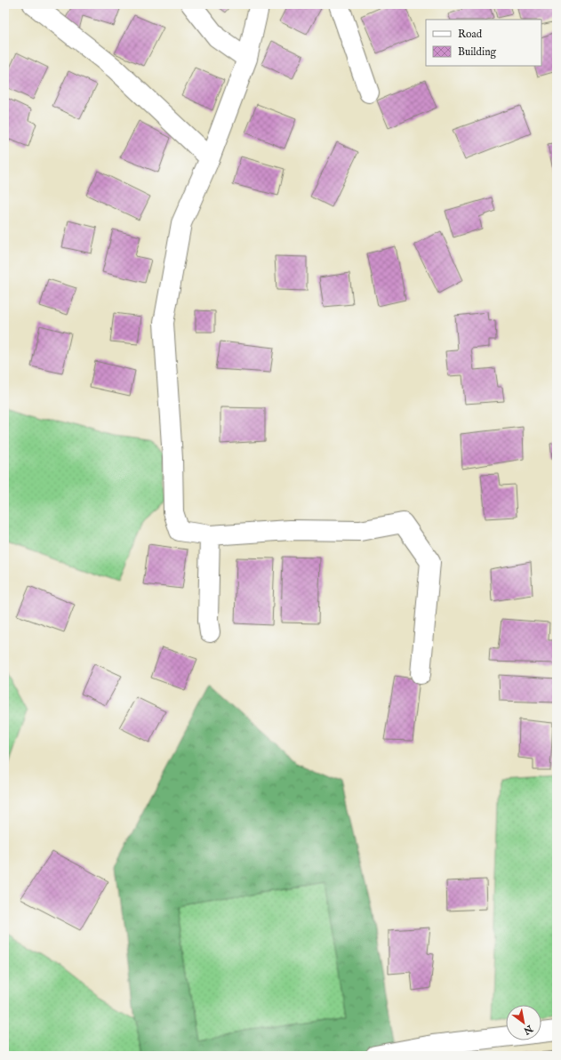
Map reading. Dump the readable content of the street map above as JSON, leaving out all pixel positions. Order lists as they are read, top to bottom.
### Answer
{
  "legend": ["Road", "Building"],
  "north": "bottom right"
}
